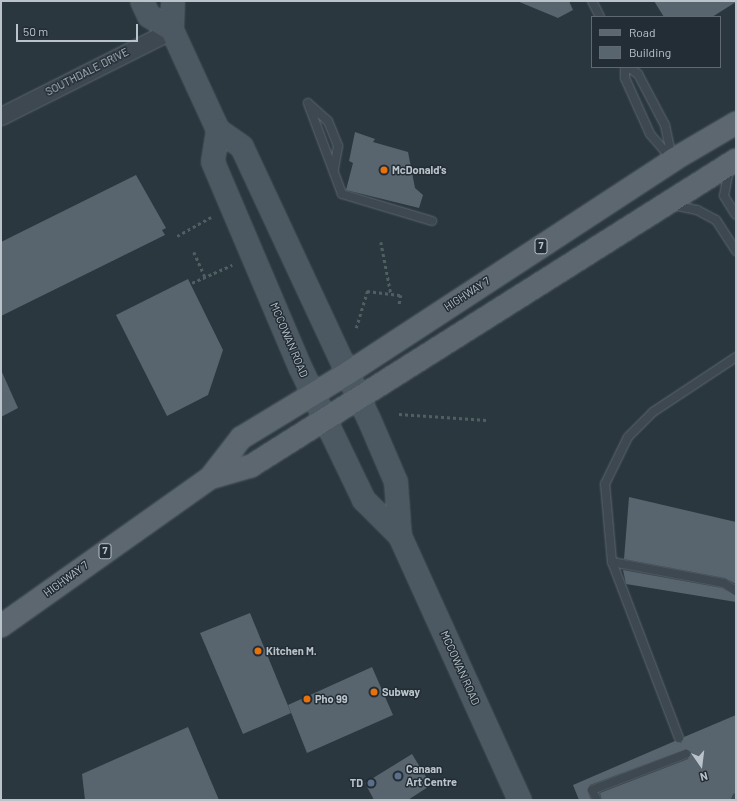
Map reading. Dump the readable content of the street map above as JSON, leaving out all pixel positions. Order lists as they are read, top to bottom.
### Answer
{
  "streets": {
    "main road": ["7", "HIGHWAY 7", "MCCOWAN ROAD"],
    "street": ["SOUTHDALE DRIVE"]
  },
  "crossings": [
    ["SOUTHDALE DRIVE", "MCCOWAN ROAD"],
    ["HIGHWAY 7", "MCCOWAN ROAD"]
  ],
  "places": [
    "McDonald's",
    "Kitchen M.",
    "Subway",
    "Pho 99",
    "Canaan Art Centre",
    "TD"
  ],
  "legend": ["Road", "Building"],
  "scale_bar": "50 m",
  "north": "bottom"
}
